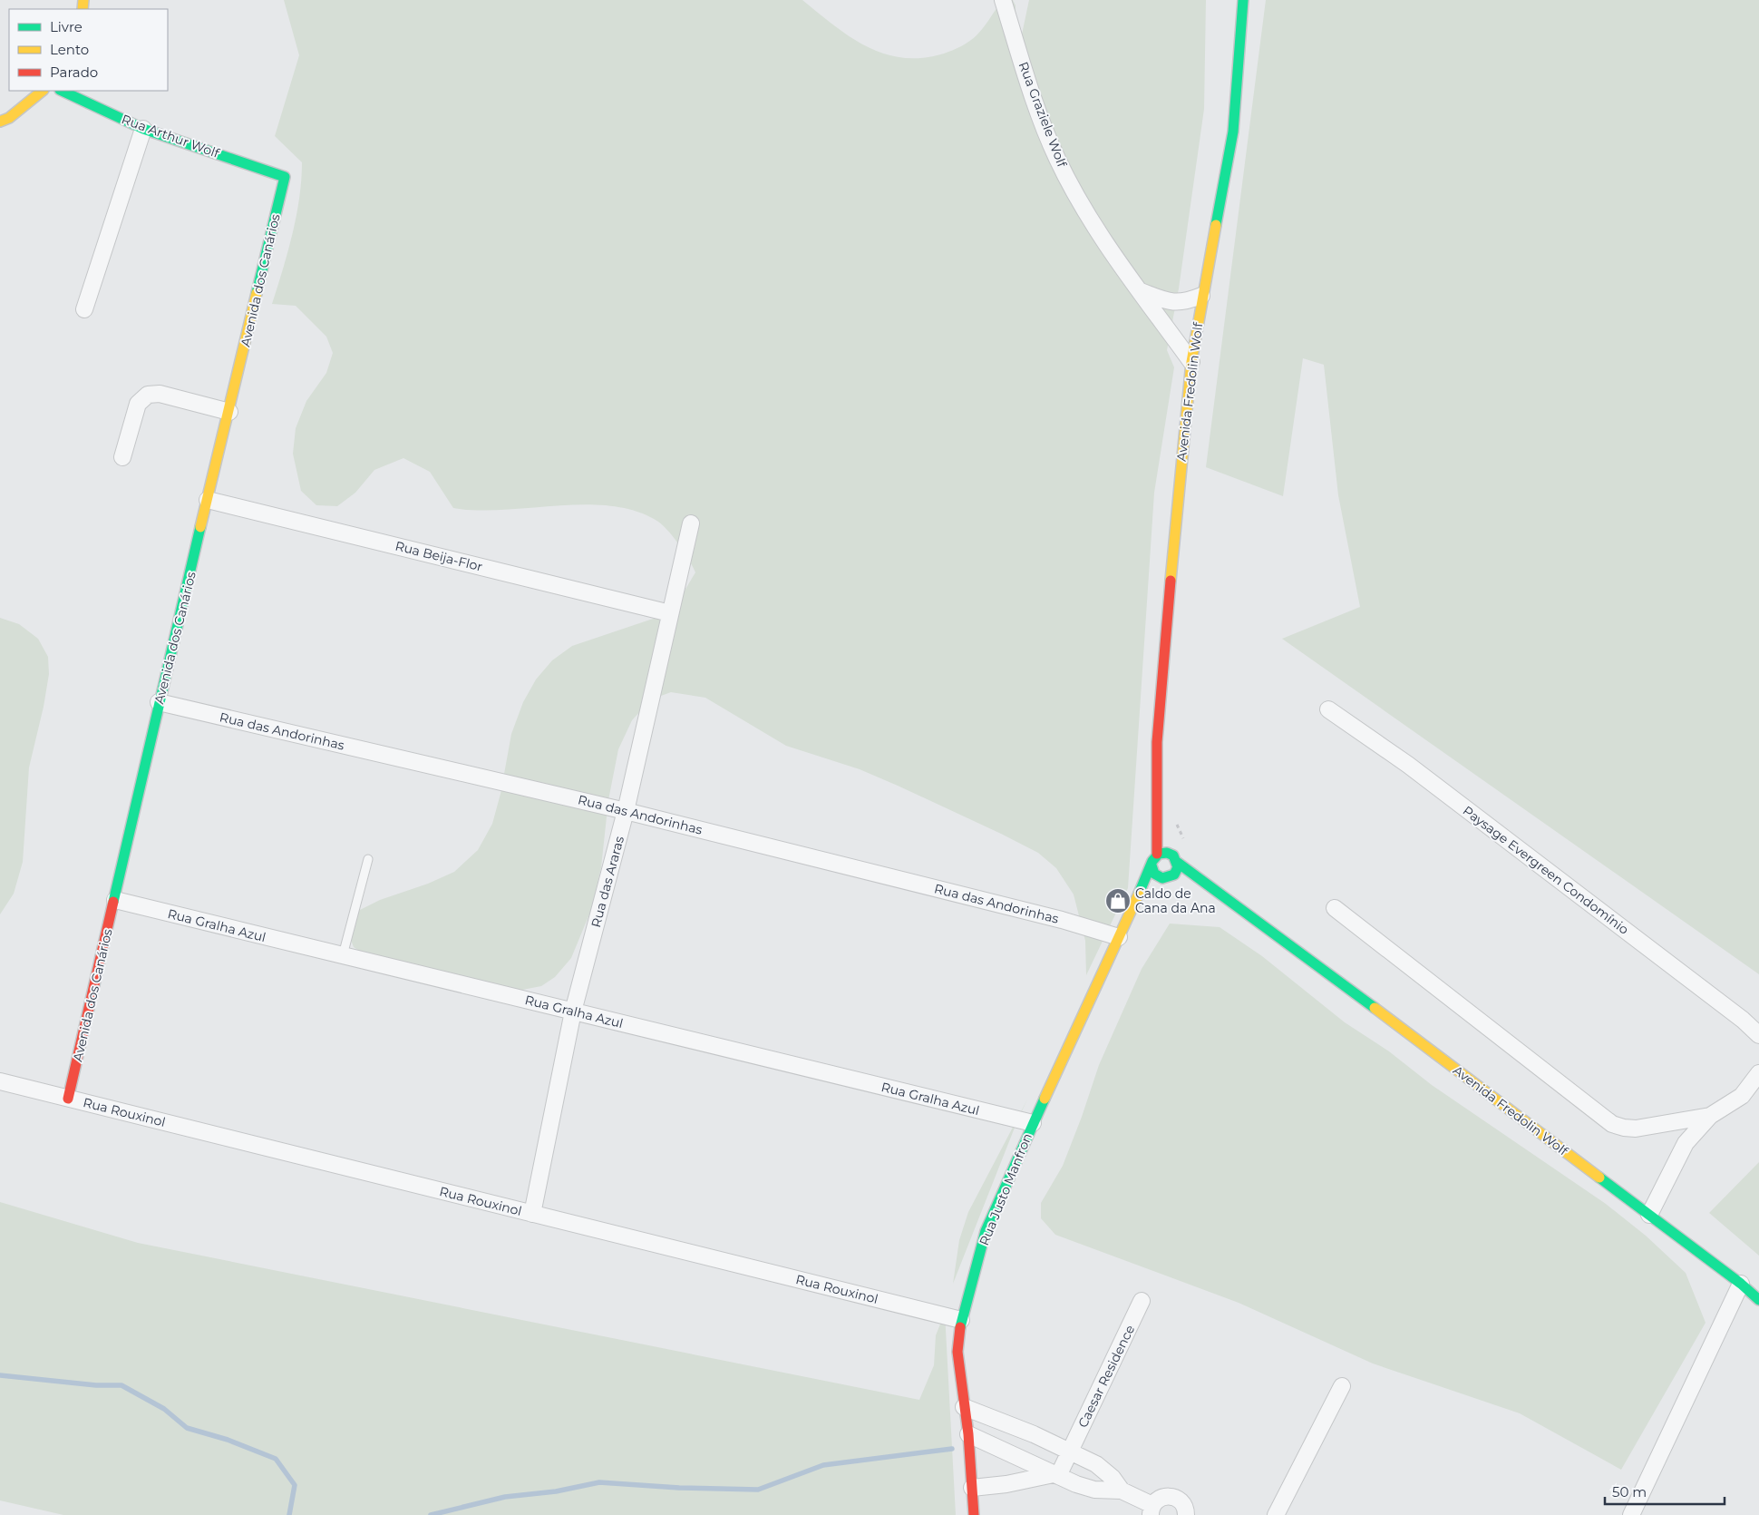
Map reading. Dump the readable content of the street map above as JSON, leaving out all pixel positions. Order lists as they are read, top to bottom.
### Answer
{
  "streets": {
    "main road": [
      "Rua Arthur Wolf",
      "Avenida dos Canários",
      "Avenida Fredolin Wolf",
      "Rua Justo Manfron"
    ],
    "street": [
      "Rua Graziele Wolf",
      "Rua Beija-Flor",
      "Rua das Andorinhas",
      "Paysage Evergreen Condomínio",
      "Rua das Araras",
      "Rua Gralha Azul",
      "Rua Rouxinol",
      "Caesar Residence"
    ]
  },
  "crossings": [
    ["Rua Graziele Wolf", "Avenida Fredolin Wolf"],
    ["Rua Arthur Wolf", "Avenida dos Canários"],
    ["Avenida dos Canários", "Rua Beija-Flor"],
    ["Avenida dos Canários", "Rua das Andorinhas"],
    ["Avenida dos Canários", "Rua Gralha Azul"],
    ["Avenida dos Canários", "Rua Rouxinol"],
    ["Avenida Fredolin Wolf", "Rua Justo Manfron"],
    ["Rua Beija-Flor", "Rua das Araras"],
    ["Rua das Andorinhas", "Rua das Araras"],
    ["Rua das Andorinhas", "Rua Justo Manfron"],
    ["Rua das Araras", "Rua Gralha Azul"],
    ["Rua das Araras", "Rua Rouxinol"],
    ["Rua Gralha Azul", "Rua Justo Manfron"],
    ["Rua Rouxinol", "Rua Justo Manfron"]
  ],
  "places": {
    "shop": ["Caldo de Cana da Ana"]
  },
  "legend": ["Livre", "Lento", "Parado"],
  "scale_bar": "50 m"
}
